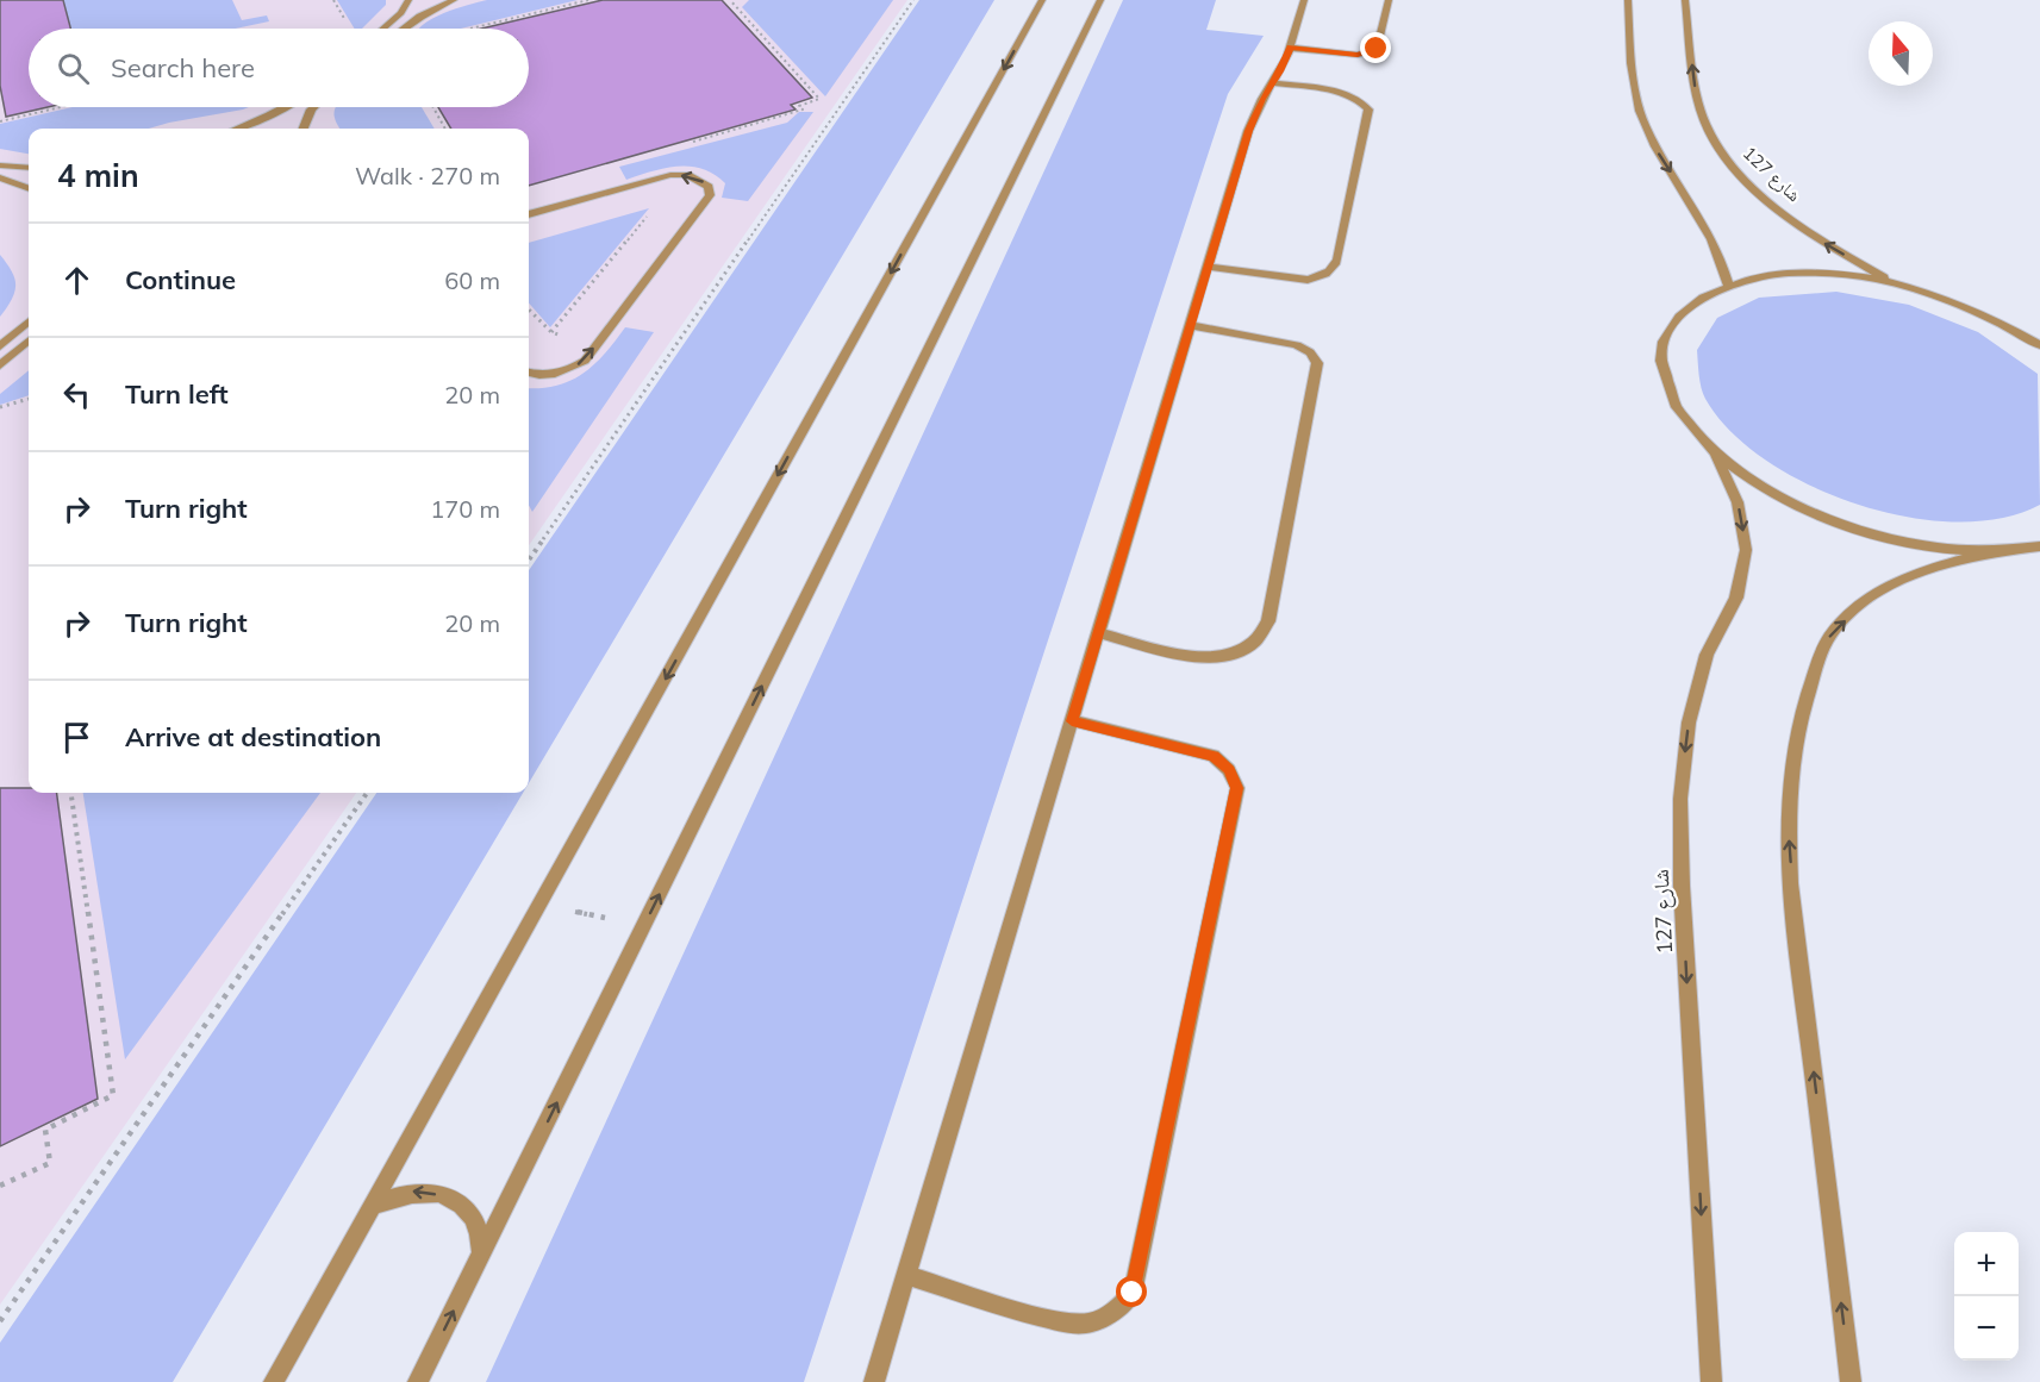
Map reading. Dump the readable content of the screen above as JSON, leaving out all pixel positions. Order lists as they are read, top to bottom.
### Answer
{
  "streets": {
    "street": ["شارع 127"]
  },
  "north": "top",
  "page": {
    "search": "Search here",
    "heading": ["4 min", "Walk · 270 m"],
    "list": [
      ["Continue", "60 m"],
      ["Turn left", "20 m"],
      ["Turn right", "170 m"],
      ["Turn right", "20 m"],
      "Arrive at destination"
    ],
    "map_buttons": ["+", "−"]
  }
}
